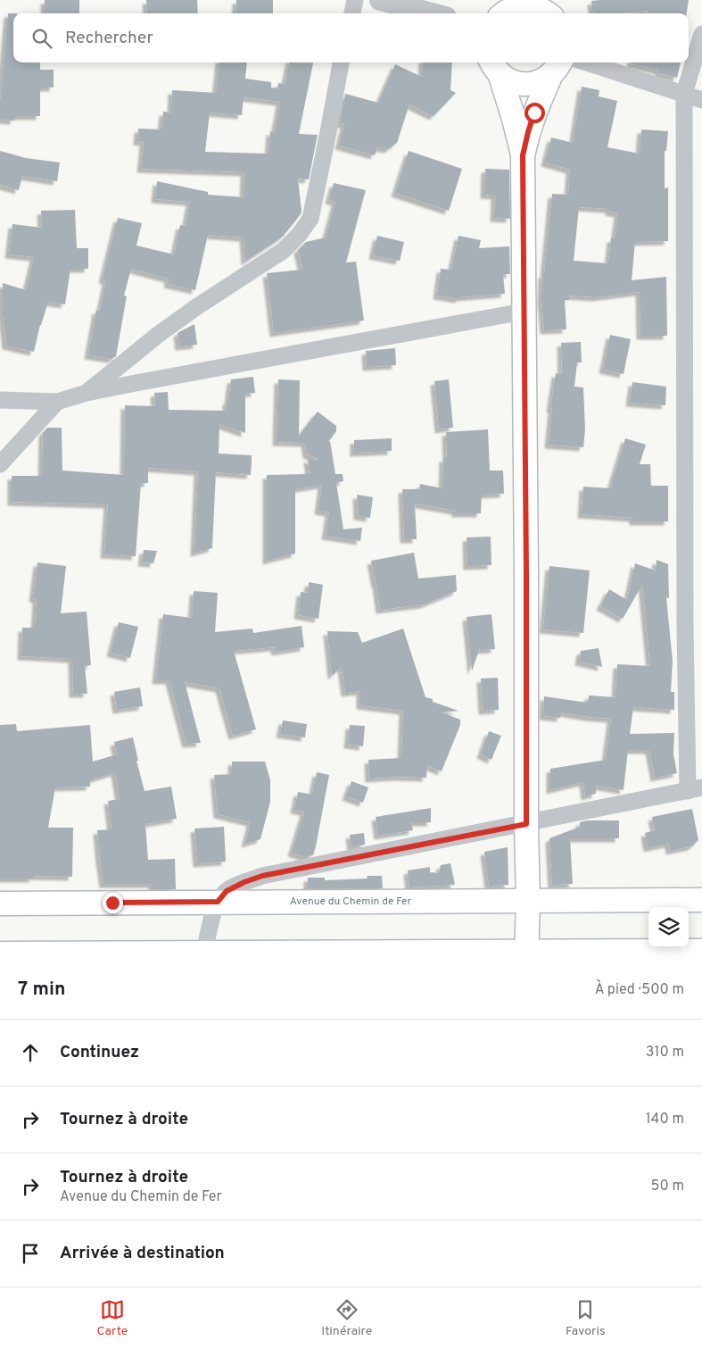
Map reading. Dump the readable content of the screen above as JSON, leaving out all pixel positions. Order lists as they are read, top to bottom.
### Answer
{
  "streets": {
    "main road": ["Avenue du Chemin de Fer"]
  },
  "page": {
    "search": "Rechercher",
    "heading": ["7 min", "À pied · 500 m"],
    "list": [
      ["Continuez", "310 m"],
      ["Tournez à droite", "140 m"],
      ["Tournez à droite", "Avenue du Chemin de Fer", "50 m"],
      "Arrivée à destination"
    ],
    "nav": ["Carte", "Itinéraire", "Favoris"]
  }
}
